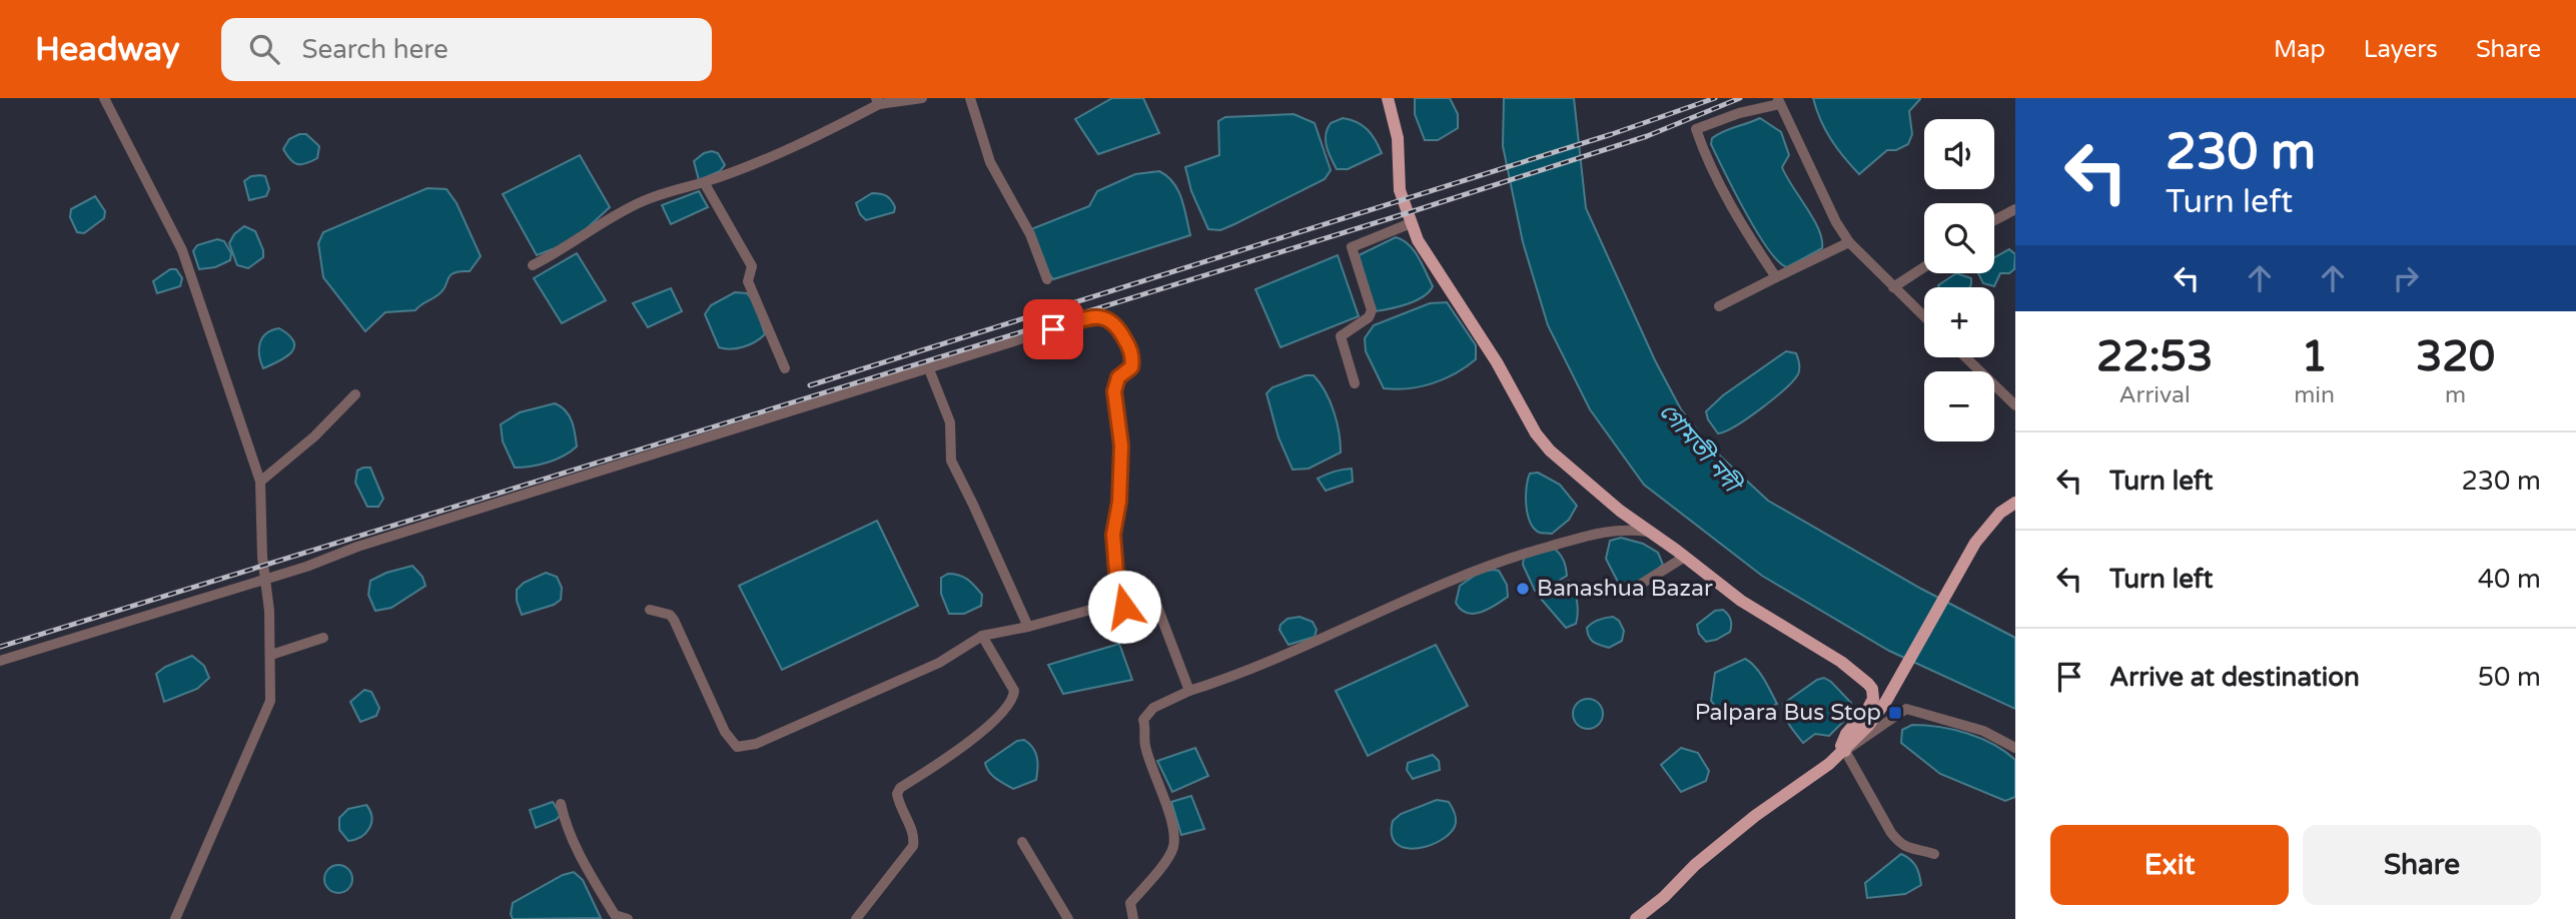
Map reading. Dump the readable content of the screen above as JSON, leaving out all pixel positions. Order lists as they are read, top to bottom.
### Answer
{
  "water": ["গোমতী নদী"],
  "places": {
    "other": ["Banashua Bazar"],
    "transit": ["Palpara Bus Stop"]
  },
  "page": {
    "header": "Headway",
    "search": "Search here",
    "nav": ["Map", "Layers", "Share"],
    "turn": ["230 m", "Turn left"],
    "map_buttons": ["+", "−"],
    "eta": [
      "22:53",
      "Arrival",
      "1",
      "min",
      "320",
      "m"
    ],
    "list": [
      {
        "name": "Turn left",
        "value": "230 m"
      },
      {
        "name": "Turn left",
        "value": "40 m"
      },
      {
        "name": "Arrive at destination",
        "value": "50 m"
      }
    ],
    "buttons": ["Exit", "Share"]
  }
}
